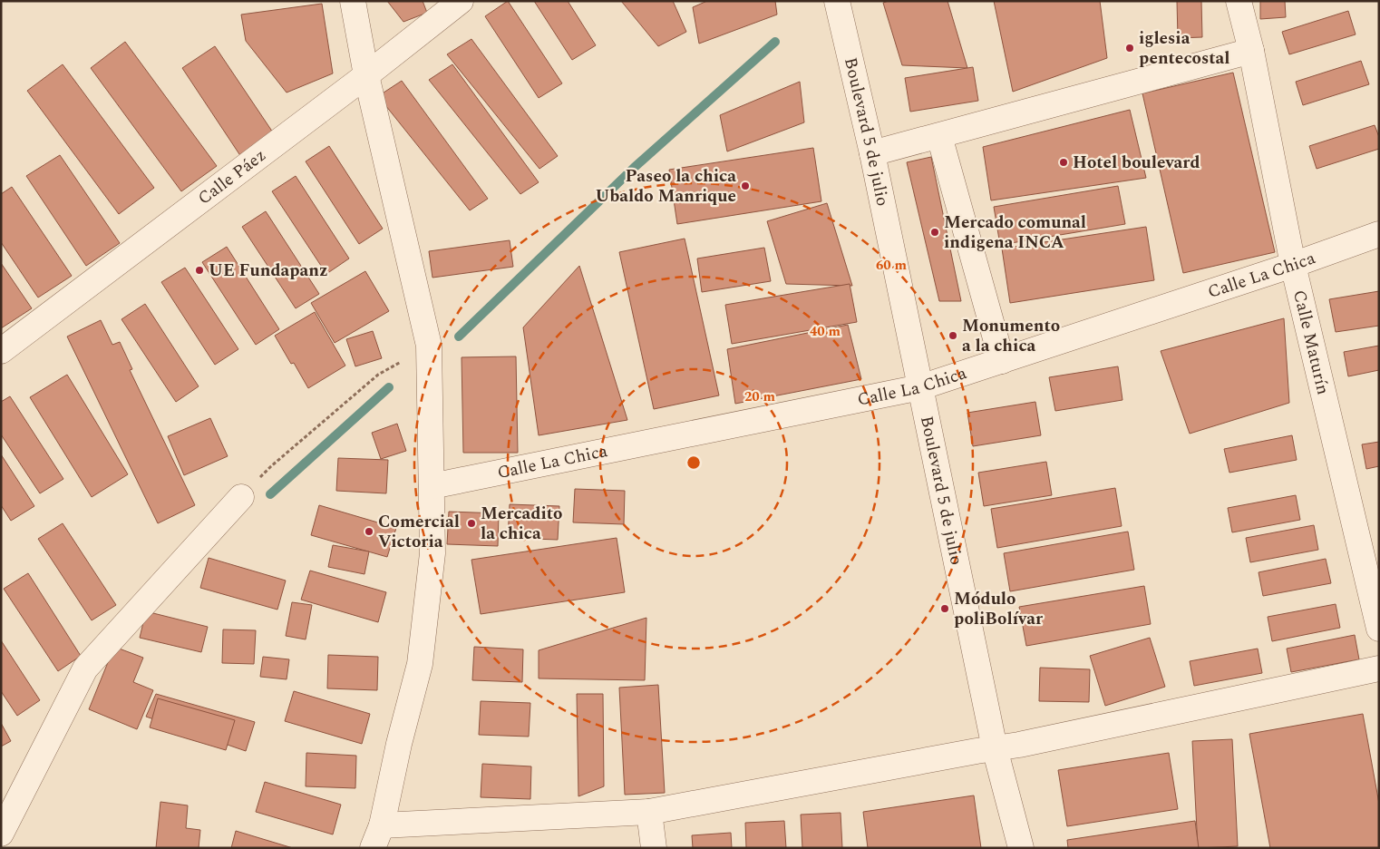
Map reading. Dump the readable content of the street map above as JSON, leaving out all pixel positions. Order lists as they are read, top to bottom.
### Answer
{
  "streets": {
    "street": [
      "Boulevard 5 de julio",
      "Calle Páez",
      "Calle La Chica",
      "Calle Maturín"
    ]
  },
  "crossings": [
    ["Boulevard 5 de julio", "Calle La Chica"],
    ["Calle La Chica", "Calle Maturín"]
  ],
  "places": [
    "iglesia pentecostal",
    "Hotel boulevard",
    "Paseo la chica Ubaldo Manrique",
    "Mercado comunal indigena INCA",
    "UE Fundapanz",
    "Monumento a la chica",
    "Mercadito la chica",
    "Comercial Victoria",
    "Módulo poliBolívar"
  ],
  "rings": ["60 m", "40 m", "20 m"]
}
